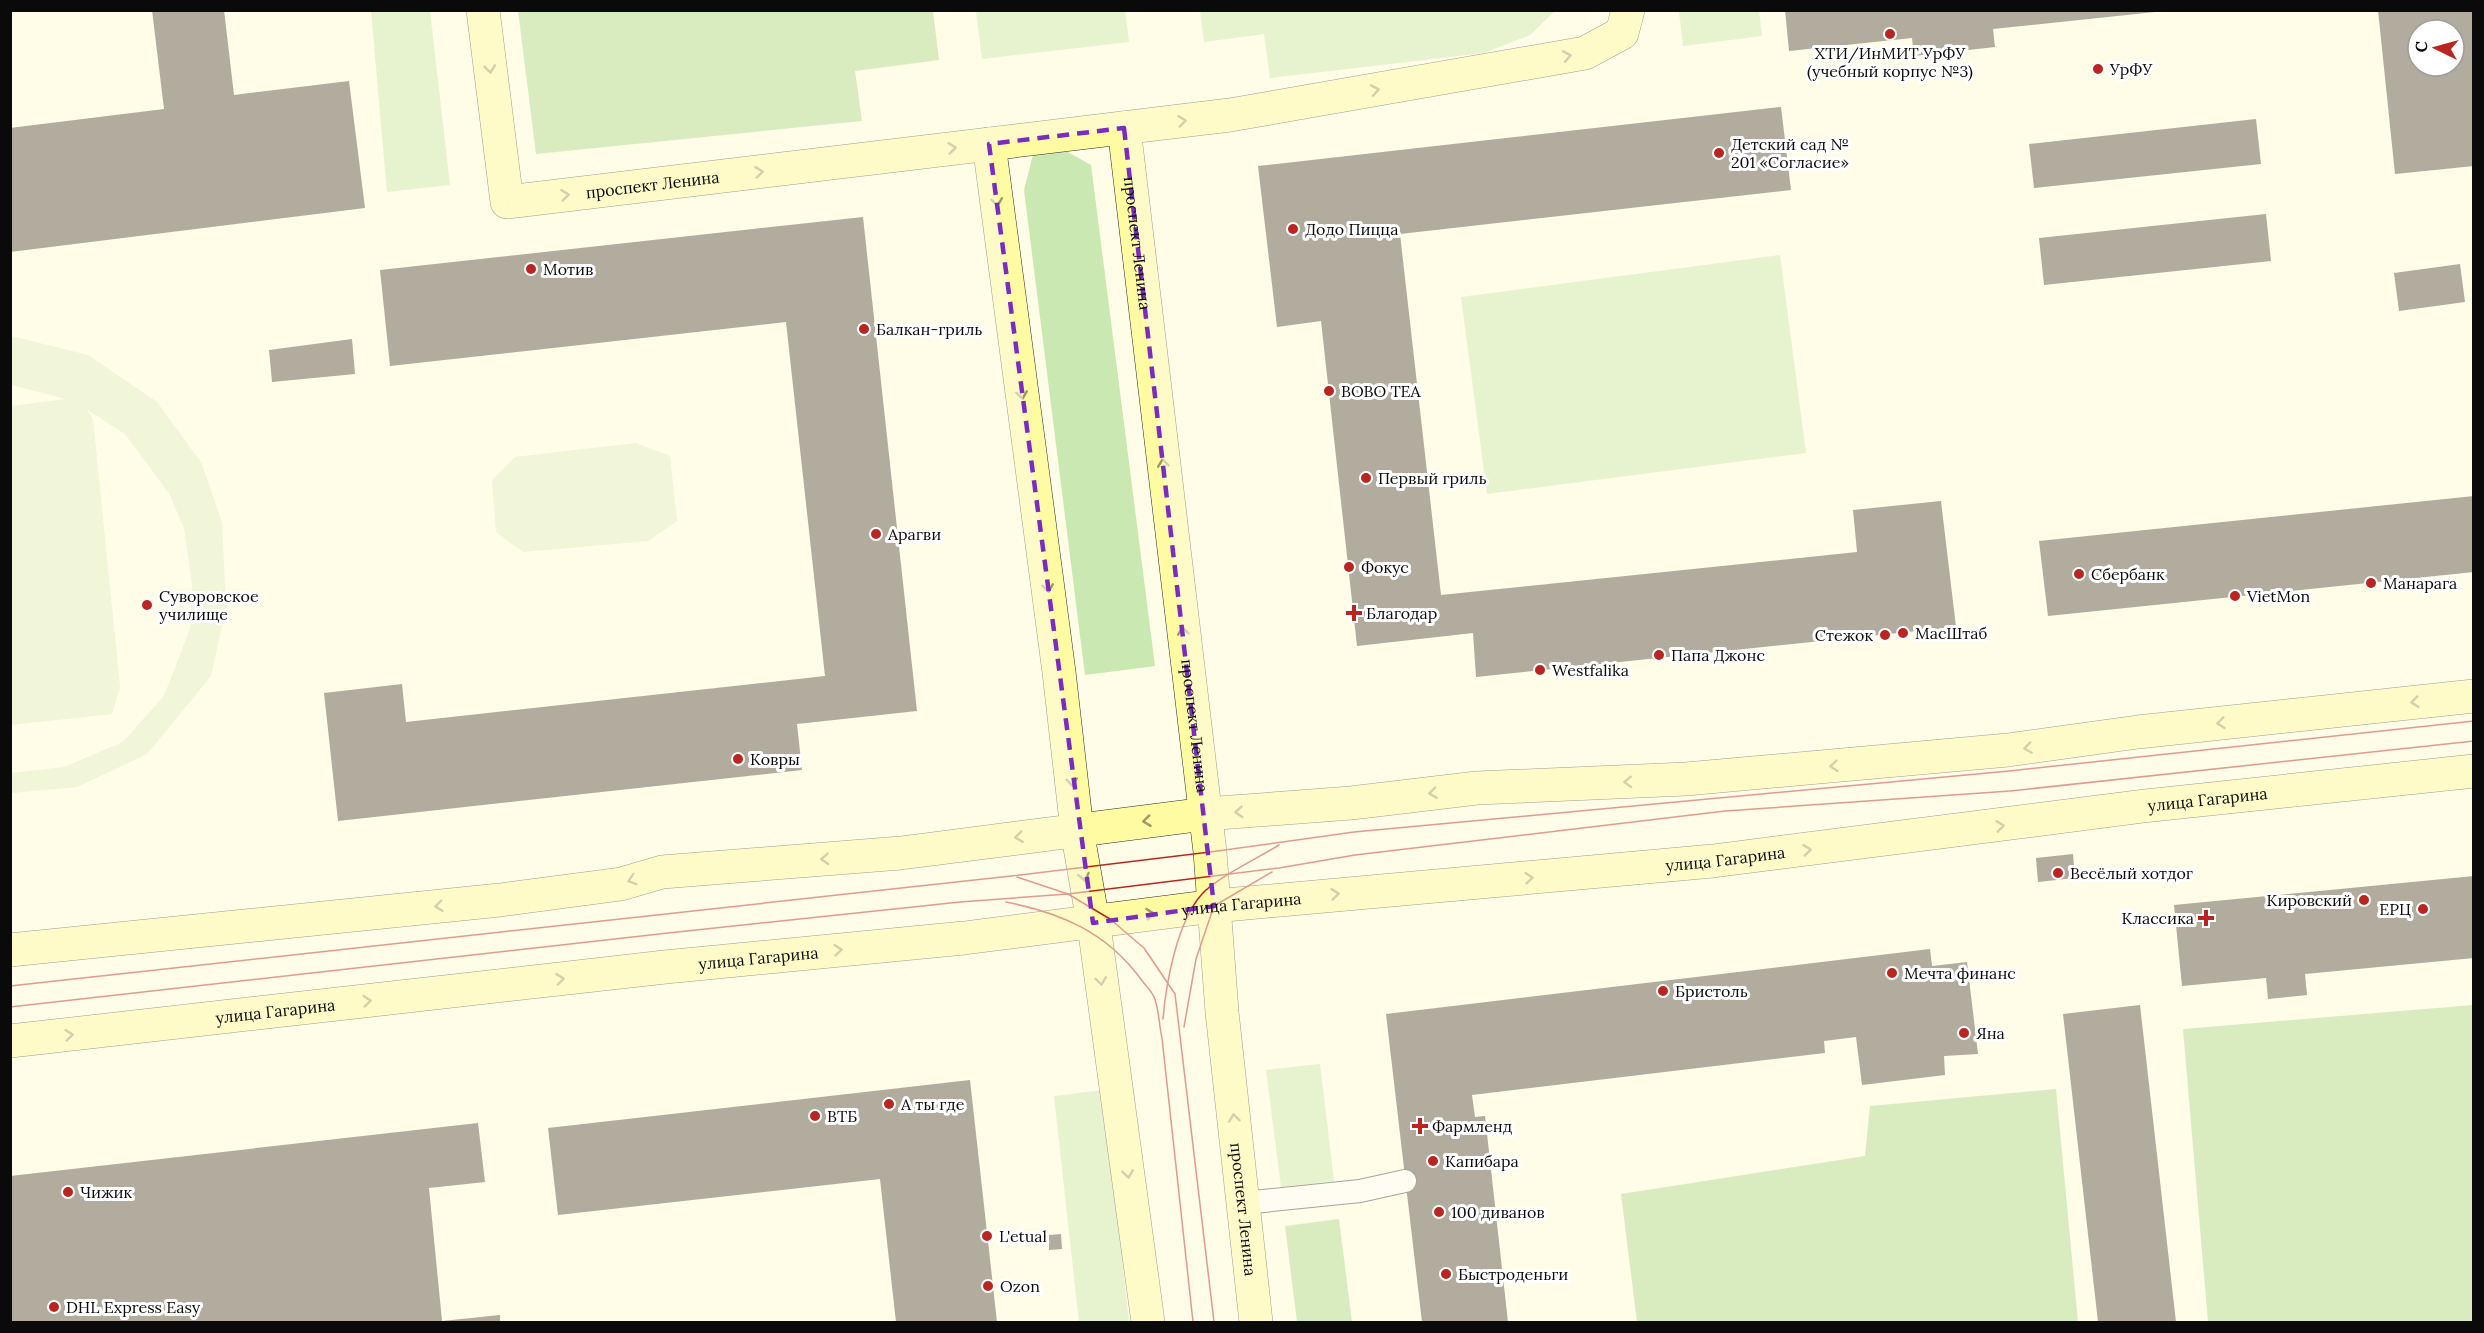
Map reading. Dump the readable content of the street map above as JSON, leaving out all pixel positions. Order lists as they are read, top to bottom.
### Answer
{
  "streets": {
    "main road": ["проспект Ленина", "улица Гагарина"]
  },
  "crossings": [
    ["проспект Ленина", "улица Гагарина"]
  ],
  "places": {
    "other": [
      "ХТИ/ИнМИТ УрФУ (учебный корпус №3)",
      "УрФУ",
      "Детский сад № 201 «Согласие»",
      "Додо Пицца",
      "Мотив",
      "Балкан-гриль",
      "BOBO TEA",
      "Первый гриль",
      "Арагви",
      "Фокус",
      "Сбербанк",
      "Манарага",
      "VietMon",
      "Суворовское училище",
      "МасШтаб",
      "Стежок",
      "Папа Джонс",
      "Westfalika",
      "Ковры",
      "Весёлый хотдог",
      "Кировский",
      "ЕРЦ",
      "Мечта финанс",
      "Бристоль",
      "Яна",
      "А ты где",
      "ВТБ",
      "Капибара",
      "Чижик",
      "100 диванов",
      "L'etual",
      "Быстроденьги",
      "Ozon",
      "DHL Express Easy"
    ],
    "health": ["Благодар", "Классика", "Фармленд"]
  },
  "north": "left"
}
